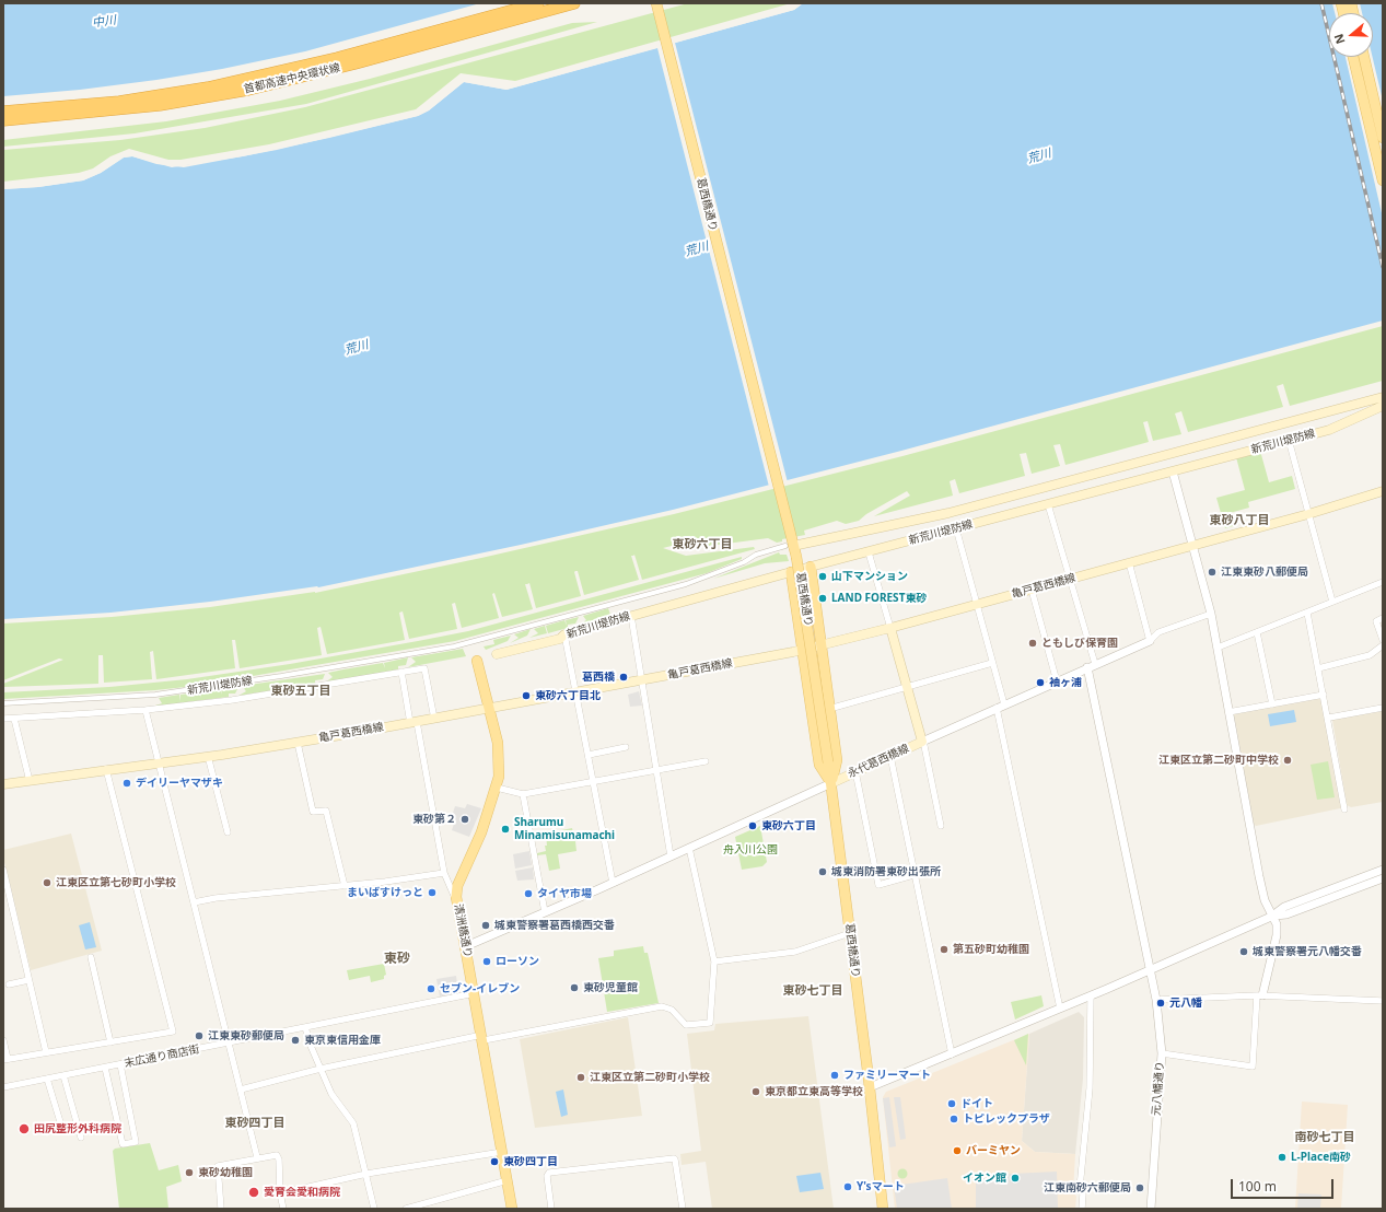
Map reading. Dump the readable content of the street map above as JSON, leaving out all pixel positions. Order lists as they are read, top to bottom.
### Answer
{
  "streets": {
    "highway": ["首都高速中央環状線"],
    "main road": [
      "葛西橋通り",
      "新荒川堤防線",
      "亀戸葛西橋線",
      "永代葛西橋線",
      "清洲橋通り"
    ],
    "street": ["末広通り商店街", "元八幡通り"]
  },
  "crossings": [
    ["葛西橋通り", "新荒川堤防線"],
    ["葛西橋通り", "永代葛西橋線"],
    ["亀戸葛西橋線", "永代葛西橋線"],
    ["亀戸葛西橋線", "清洲橋通り"],
    ["清洲橋通り", "末広通り商店街"]
  ],
  "districts": [
    "東砂八丁目",
    "東砂六丁目",
    "東砂五丁目",
    "東砂",
    "東砂七丁目",
    "東砂四丁目",
    "南砂七丁目"
  ],
  "water": ["中川", "荒川"],
  "parks": ["舟入川公園"],
  "places": [
    "江東東砂八郵便局",
    "山下マンション",
    "LAND FOREST東砂",
    "ともしび保育園",
    "葛西橋",
    "袖ヶ浦",
    "東砂六丁目北",
    "江東区立第二砂町中学校",
    "デイリーヤマザキ",
    "東砂第２",
    "東砂六丁目",
    "Sharumu Minamisunamachi",
    "城東消防署東砂出張所",
    "江東区立第七砂町小学校",
    "まいばすけっと",
    "タイヤ市場",
    "城東警察署葛西橋西交番",
    "第五砂町幼稚園",
    "城東警察署元八幡交番",
    "ローソン",
    "東砂児童館",
    "セブン-イレブン",
    "元八幡",
    "江東東砂郵便局",
    "東京東信用金庫",
    "ファミリーマート",
    "江東区立第二砂町小学校",
    "東京都立東高等学校",
    "ドイト",
    "トピレックプラザ",
    "田尻整形外科病院",
    "バーミヤン",
    "L-Place南砂",
    "東砂四丁目",
    "東砂幼稚園",
    "イオン館",
    "Y'sマート",
    "江東南砂六郵便局",
    "愛育会愛和病院"
  ],
  "scale_bar": "100 m",
  "north": "left"
}
